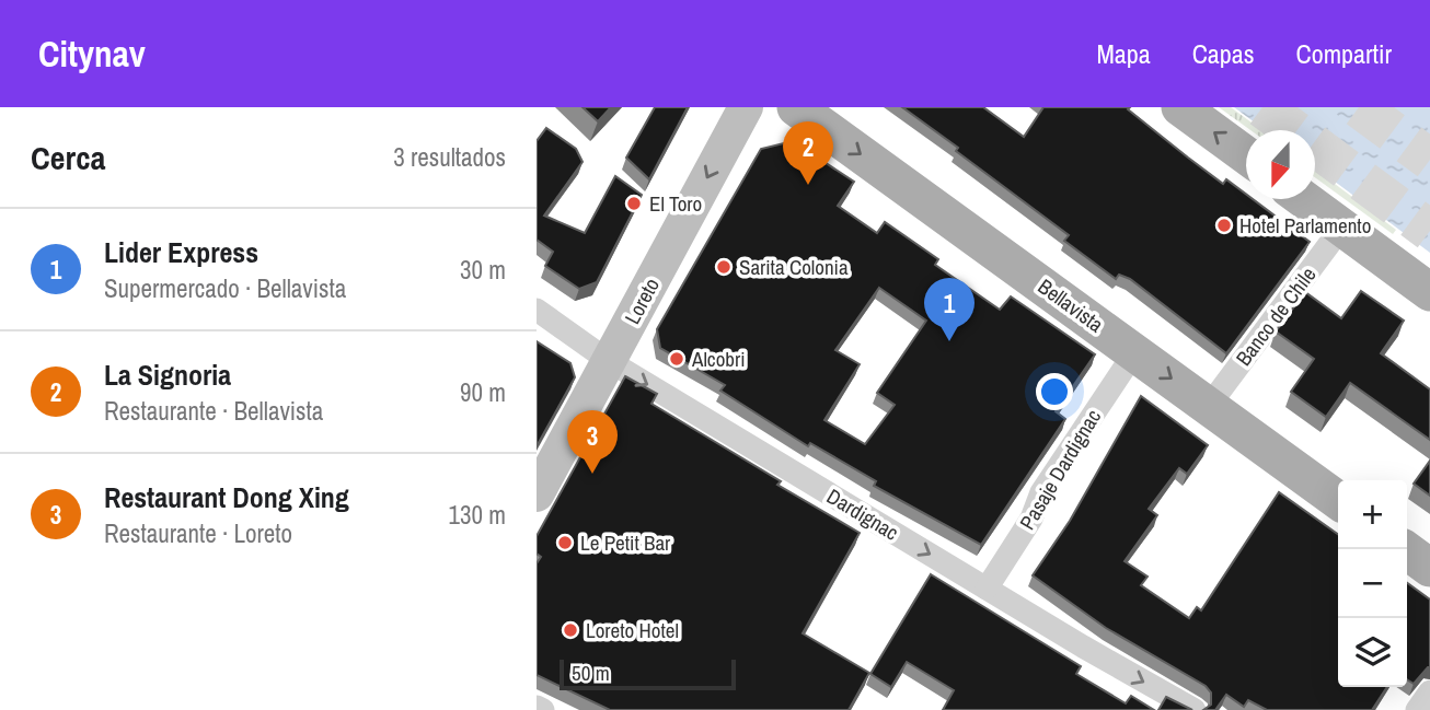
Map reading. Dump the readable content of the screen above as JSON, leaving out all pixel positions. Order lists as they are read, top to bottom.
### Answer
{
  "streets": {
    "main road": ["Loreto", "Bellavista"],
    "street": ["Banco de Chile", "Pasaje Dardignac", "Dardignac"]
  },
  "crossings": [
    ["Loreto", "Dardignac"],
    ["Bellavista", "Banco de Chile"],
    ["Bellavista", "Pasaje Dardignac"],
    ["Pasaje Dardignac", "Dardignac"]
  ],
  "one_way": ["Loreto", "Bellavista", "Dardignac"],
  "places": [
    "El Toro",
    "Hotel Parlamento",
    "Sarita Colonia",
    "Alcobri",
    "Le Petit Bar",
    "Loreto Hotel"
  ],
  "scale_bar": "50 m",
  "north": "bottom",
  "page": {
    "header": "Citynav",
    "nav": ["Mapa", "Capas", "Compartir"],
    "heading": ["Cerca", "3 resultados"],
    "pins": ["2", "1", "3"],
    "list": [
      {
        "mark": "1",
        "name": "Lider Express",
        "note": "Supermercado · Bellavista",
        "value": "30 m"
      },
      {
        "mark": "2",
        "name": "La Signoria",
        "note": "Restaurante · Bellavista",
        "value": "90 m"
      },
      {
        "mark": "3",
        "name": "Restaurant Dong Xing",
        "note": "Restaurante · Loreto",
        "value": "130 m"
      }
    ],
    "map_buttons": ["+", "−"],
    "scale": "50 m"
  }
}
